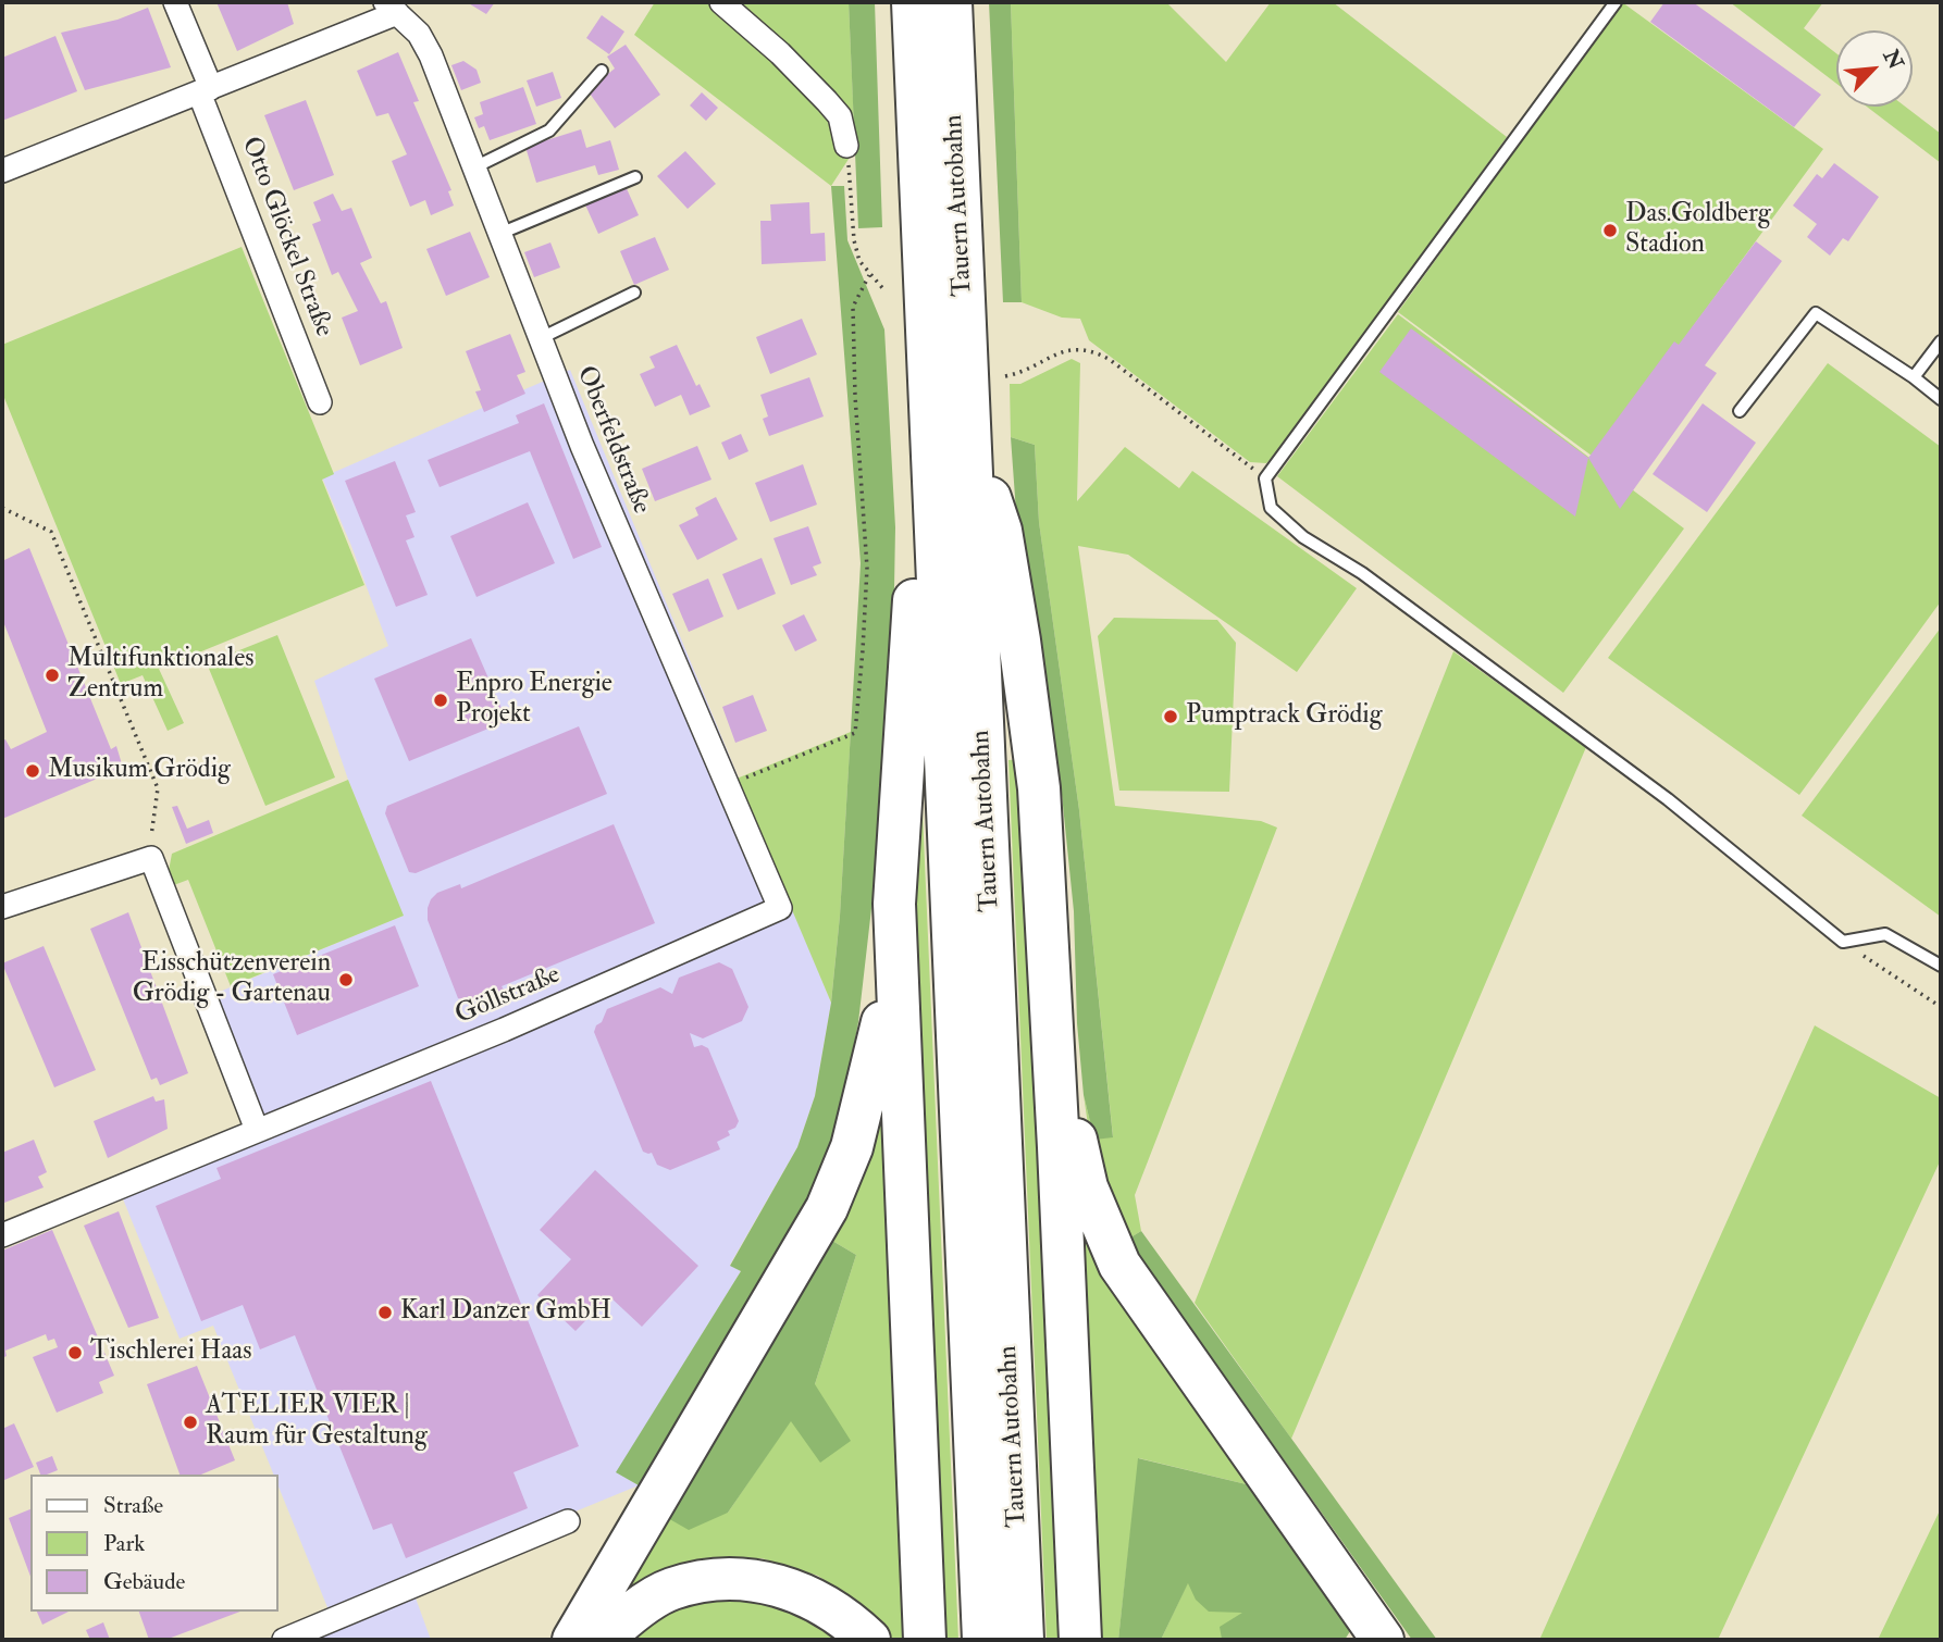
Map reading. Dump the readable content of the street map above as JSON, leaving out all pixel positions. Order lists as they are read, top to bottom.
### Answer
{
  "streets": {
    "highway": ["Tauern Autobahn"],
    "street": ["Otto Glöckel Straße", "Oberfeldstraße", "Göllstraße"]
  },
  "crossings": [
    ["Oberfeldstraße", "Göllstraße"]
  ],
  "places": [
    "Das.Goldberg Stadion",
    "Multifunktionales Zentrum",
    "Enpro Energie Projekt",
    "Pumptrack Grödig",
    "Musikum Grödig",
    "Eisschützenverein Grödig - Gartenau",
    "Karl Danzer GmbH",
    "Tischlerei Haas",
    "ATELIER VIER | Raum für Gestaltung"
  ],
  "legend": ["Straße", "Park", "Gebäude"],
  "north": "top right"
}
